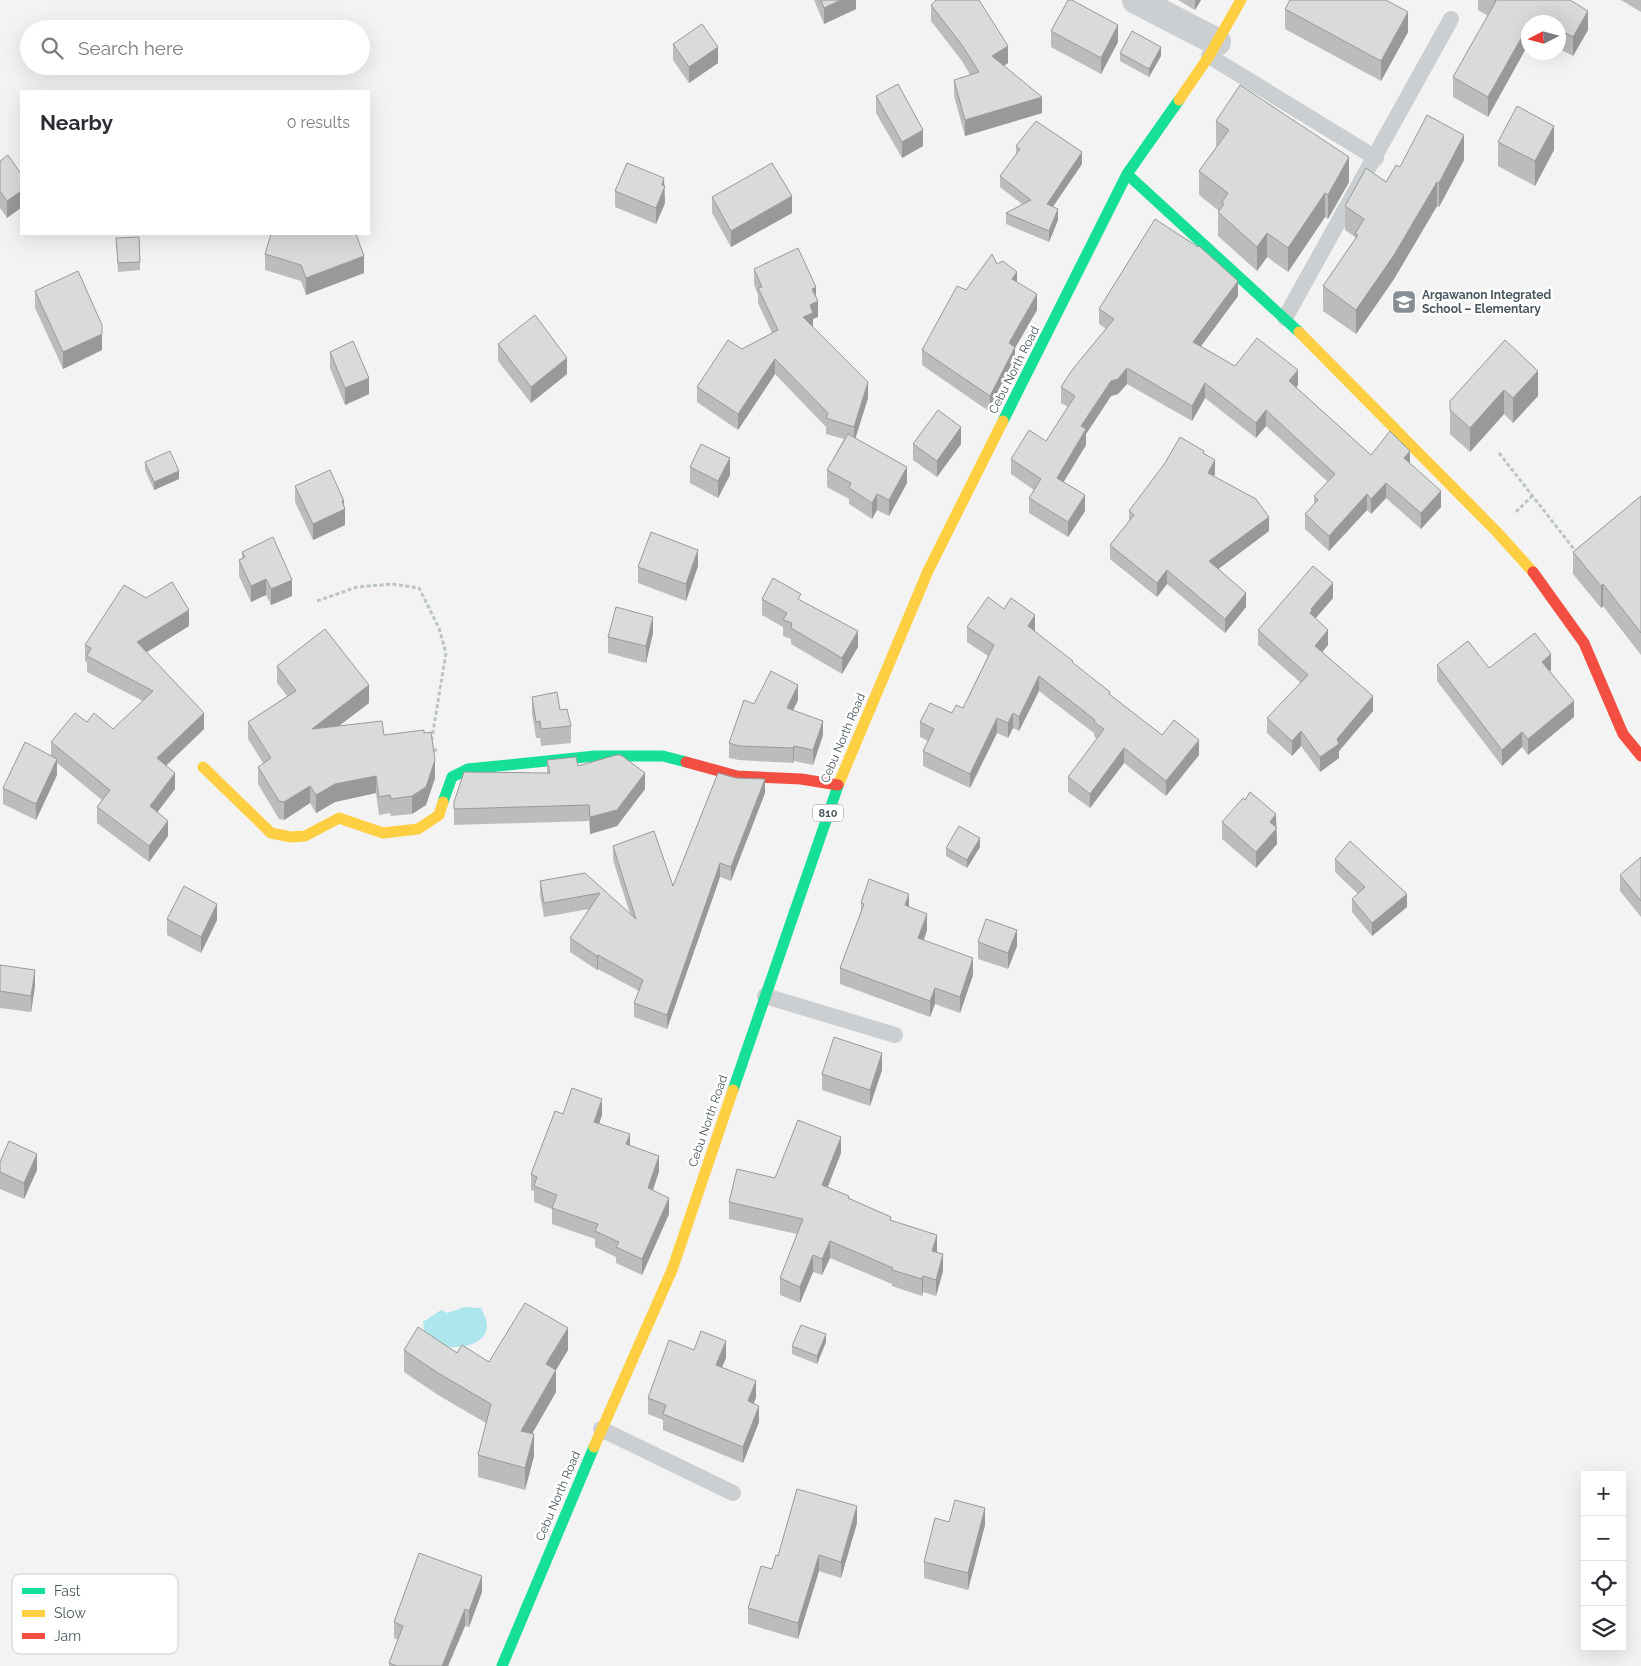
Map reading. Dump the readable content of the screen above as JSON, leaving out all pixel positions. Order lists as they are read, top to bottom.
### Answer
{
  "streets": {
    "main road": ["Cebu North Road", "810"]
  },
  "places": {
    "school or university": ["Argawanon Integrated School – Elementary"]
  },
  "legend": ["Fast", "Slow", "Jam"],
  "north": "left",
  "page": {
    "search": "Search here",
    "heading": ["Nearby", "0 results"],
    "map_buttons": ["+", "−"]
  }
}
